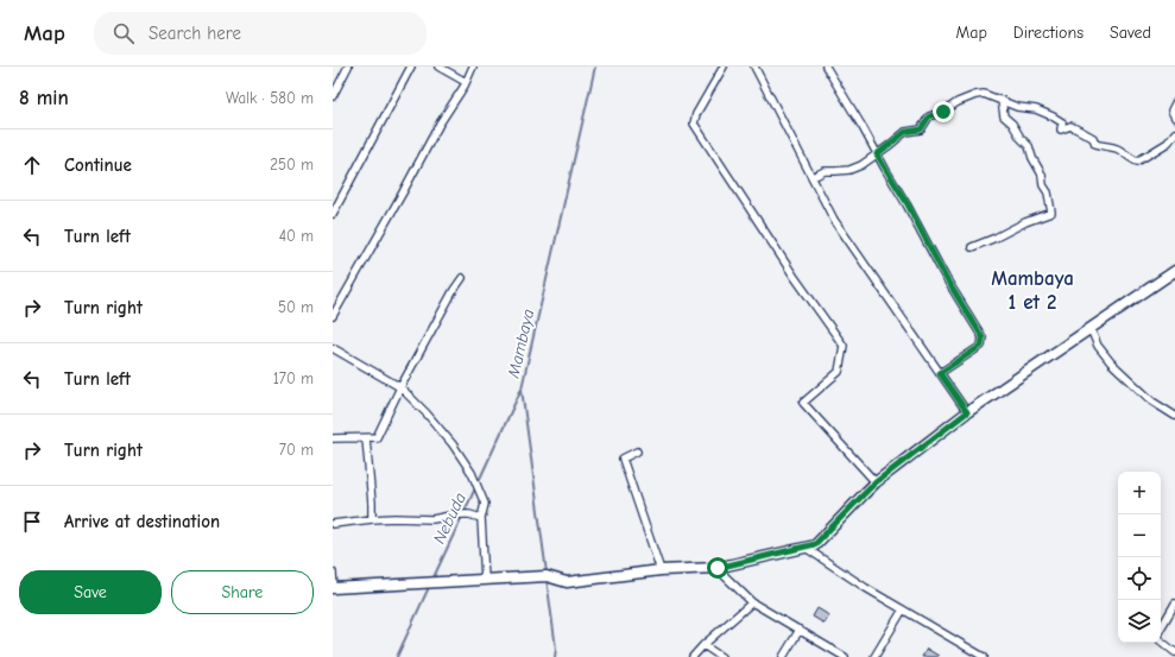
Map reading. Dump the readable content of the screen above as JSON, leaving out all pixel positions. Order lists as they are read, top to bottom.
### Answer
{
  "districts": ["Mambaya 1 et 2"],
  "water": ["Mambaya", "Nebuda"],
  "page": {
    "header": "Map",
    "search": "Search here",
    "nav": ["Map", "Directions", "Saved"],
    "heading": ["8 min", "Walk · 580 m"],
    "list": [
      ["Continue", "250 m"],
      ["Turn left", "40 m"],
      ["Turn right", "50 m"],
      ["Turn left", "170 m"],
      ["Turn right", "70 m"],
      "Arrive at destination"
    ],
    "map_buttons": ["+", "−"],
    "buttons": ["Save", "Share"]
  }
}
